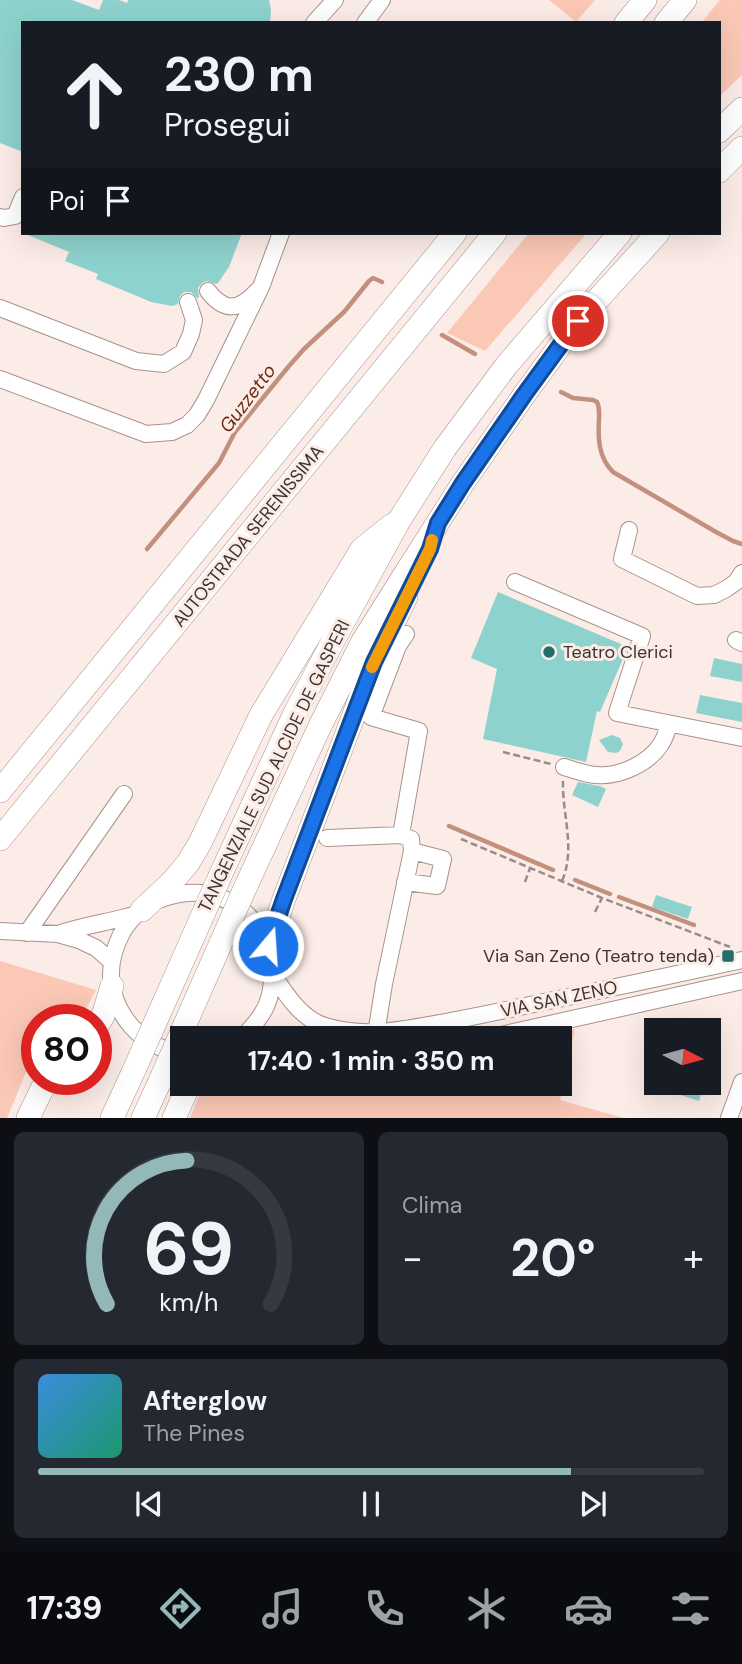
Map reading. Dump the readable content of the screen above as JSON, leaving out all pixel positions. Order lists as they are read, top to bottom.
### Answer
{
  "streets": {
    "highway": ["AUTOSTRADA SERENISSIMA", "TANGENZIALE SUD ALCIDE DE GASPERI"],
    "street": ["VIA SAN ZENO"]
  },
  "water": ["Guzzetto"],
  "places": {
    "other": ["Teatro Clerici"],
    "transit": ["Via San Zeno (Teatro tenda)"]
  },
  "north": "right",
  "page": {
    "turn": ["230 m", "Prosegui"],
    "then": "Poi",
    "limit": "80",
    "trip": "17:40 · 1 min · 350 m",
    "tile": "Clima",
    "heat": ["−", "20°", "+"],
    "song": ["Afterglow", "The Pines"],
    "tabs": "17:39",
    "gauge": ["69", "km/h"]
  }
}
